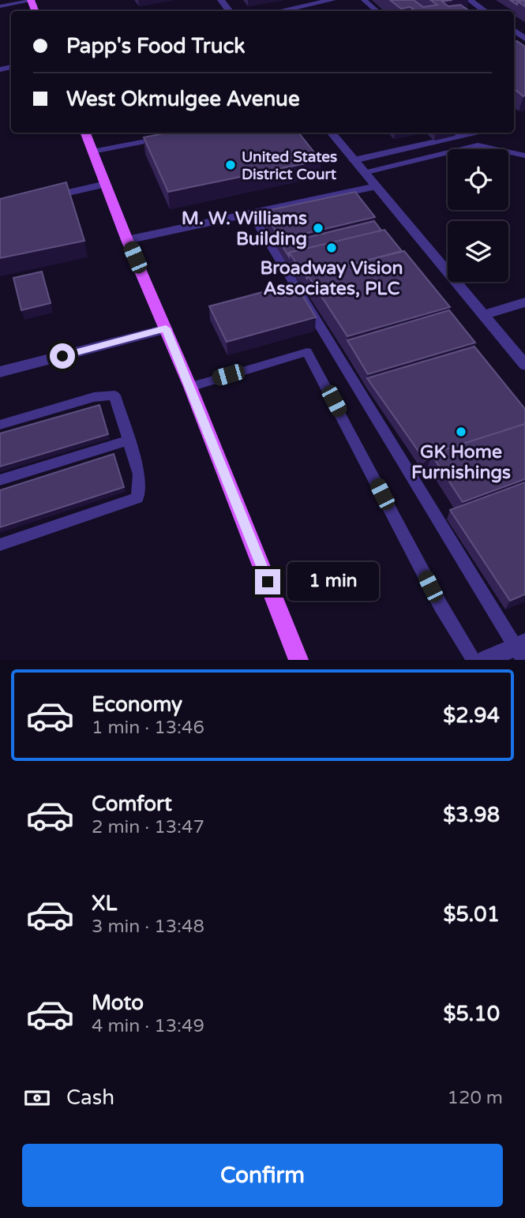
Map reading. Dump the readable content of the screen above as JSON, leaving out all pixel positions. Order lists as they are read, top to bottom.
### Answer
{
  "places": [
    "United States District Court",
    "M. W. Williams Building",
    "Broadway Vision Associates, PLC",
    "GK Home Furnishings"
  ],
  "page": {
    "banner": ["Papp's Food Truck", "West Okmulgee Avenue"],
    "bubble": "1 min",
    "list": [
      {
        "name": "Economy",
        "note": "1 min · 13:46",
        "value": "$2.94"
      },
      {
        "name": "Comfort",
        "note": "2 min · 13:47",
        "value": "$3.98"
      },
      {
        "name": "XL",
        "note": "3 min · 13:48",
        "value": "$5.01"
      },
      {
        "name": "Moto",
        "note": "4 min · 13:49",
        "value": "$5.10"
      }
    ],
    "pay": ["Cash", "120 m"],
    "buttons": "Confirm"
  }
}
